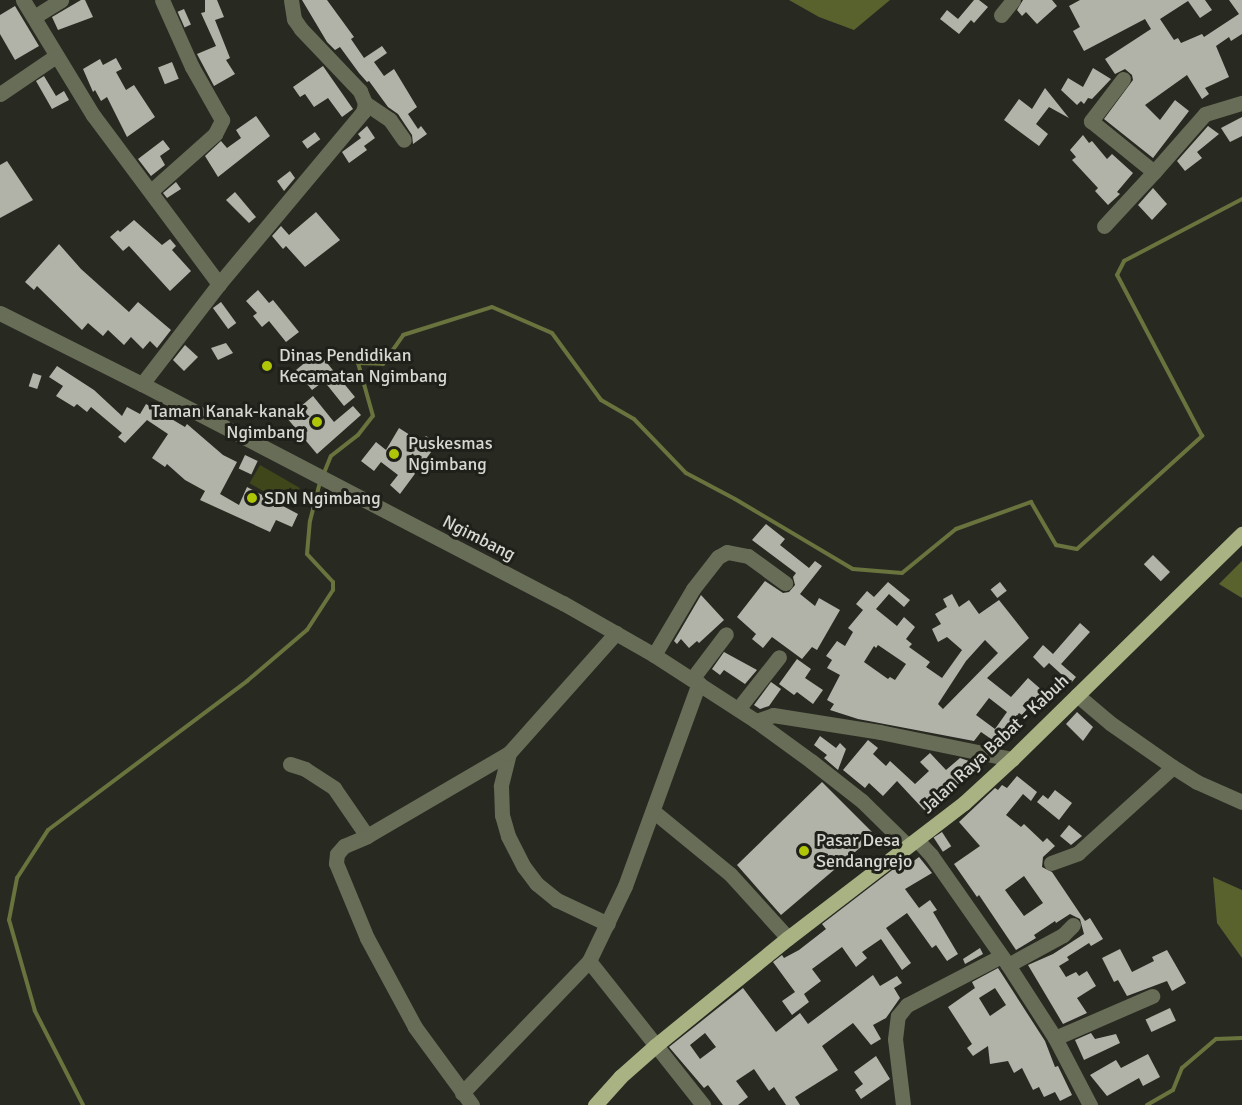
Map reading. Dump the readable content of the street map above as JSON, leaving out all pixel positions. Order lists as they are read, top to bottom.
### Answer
{
  "streets": {
    "main road": ["Jalan Raya Babat - Kabuh"],
    "street": ["Ngimbang"]
  },
  "crossings": [
    ["Ngimbang", "Jalan Raya Babat - Kabuh"]
  ],
  "places": [
    "Dinas Pendidikan Kecamatan Ngimbang",
    "Taman Kanak-kanak Ngimbang",
    "Puskesmas Ngimbang",
    "SDN Ngimbang",
    "Pasar Desa Sendangrejo"
  ]
}
